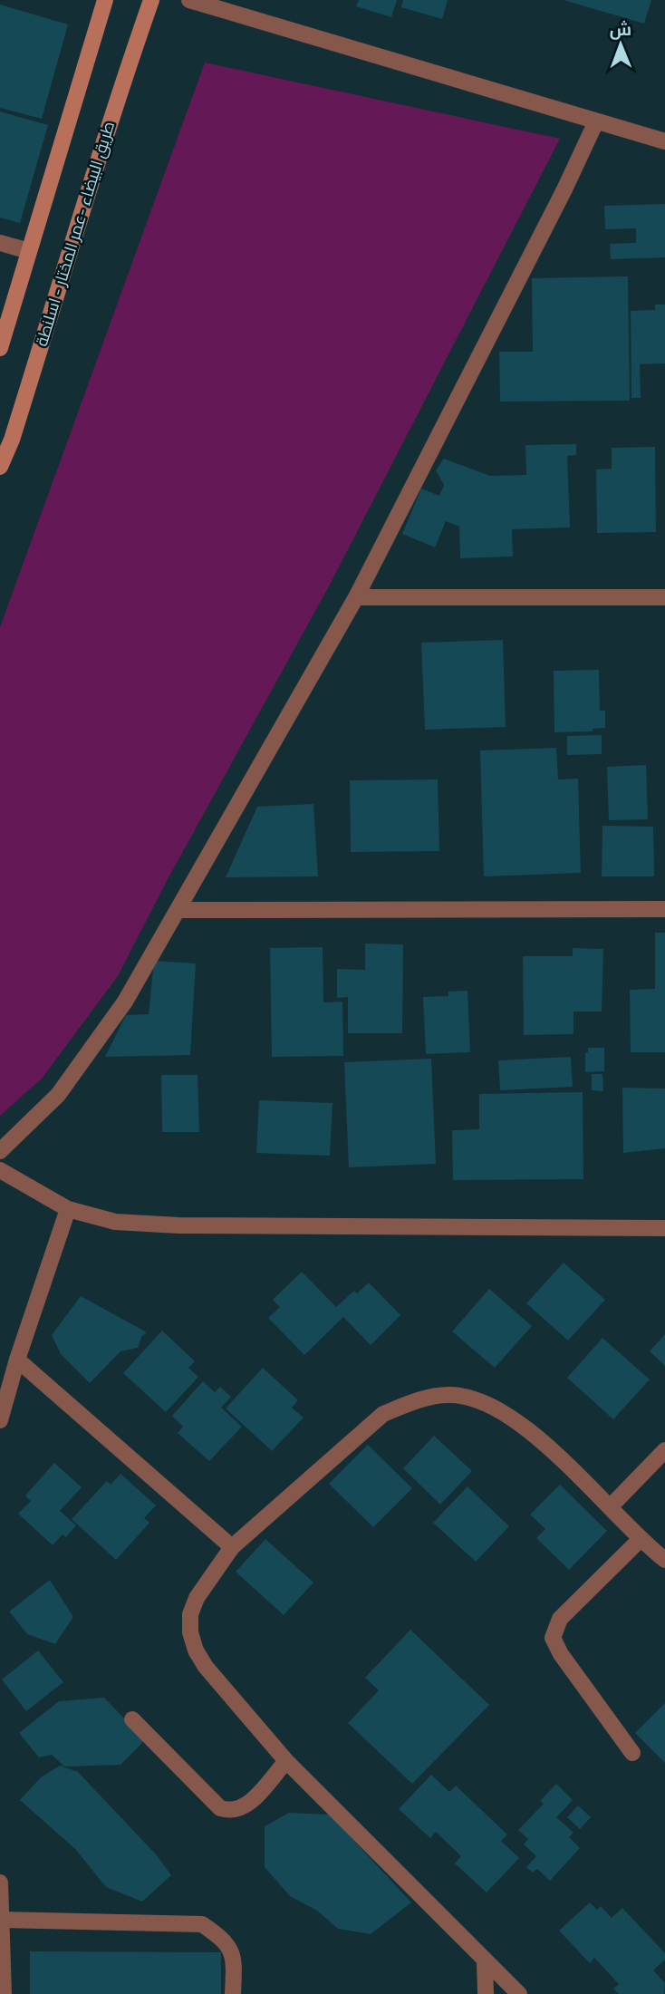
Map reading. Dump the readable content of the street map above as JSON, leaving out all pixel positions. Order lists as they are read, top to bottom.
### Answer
{
  "streets": {
    "main road": ["طريق البيضاء -عمر المختار - اسلنطة"]
  },
  "north": "top"
}
